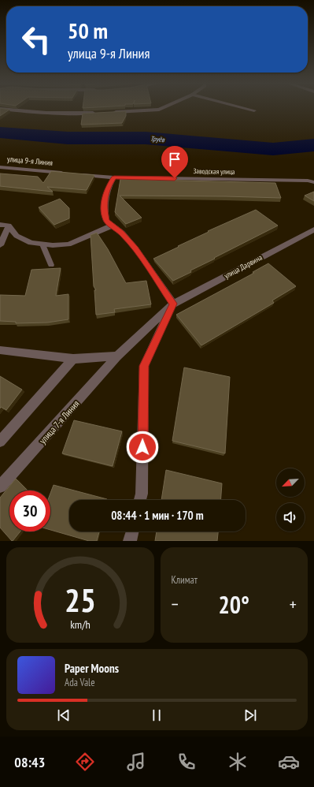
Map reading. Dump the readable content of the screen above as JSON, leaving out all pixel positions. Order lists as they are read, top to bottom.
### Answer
{
  "streets": {
    "street": [
      "улица 9-я Линия",
      "Заводская улица",
      "улица Дарвина",
      "улица 7-я Линия"
    ]
  },
  "crossings": [
    ["улица Дарвина", "улица 7-я Линия"]
  ],
  "water": ["Труёв"],
  "north": "bottom left",
  "page": {
    "turn": ["50 m", "улица 9-я Линия"],
    "limit": "30",
    "trip": "08:44 · 1 мин · 170 m",
    "tile": "Климат",
    "heat": ["−", "20°", "+"],
    "song": ["Paper Moons", "Ada Vale"],
    "tabs": "08:43",
    "gauge": ["25", "km/h"]
  }
}
